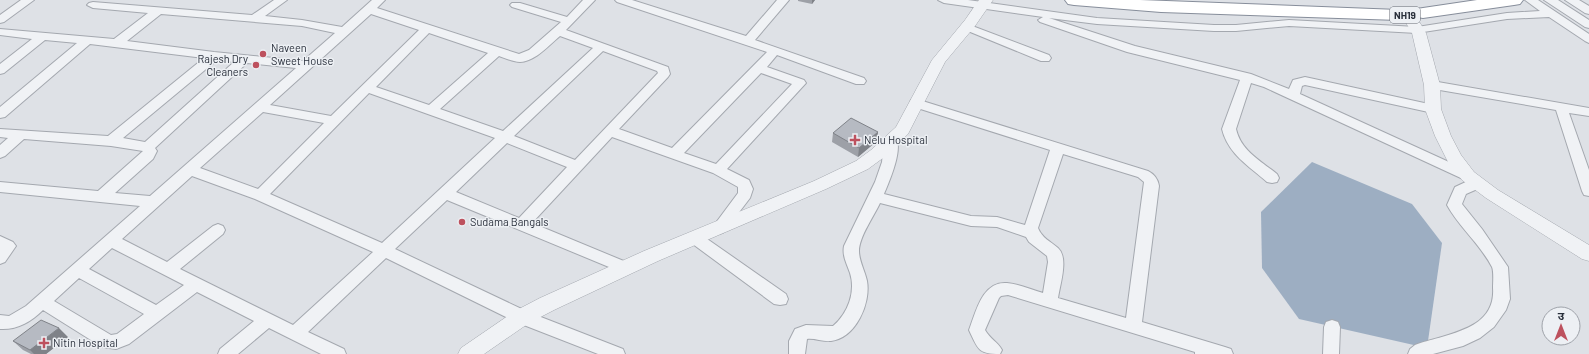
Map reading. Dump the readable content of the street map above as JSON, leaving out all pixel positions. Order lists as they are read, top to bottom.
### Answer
{
  "streets": {
    "highway": ["NH19"]
  },
  "places": {
    "other": ["Naveen Sweet House", "Rajesh Dry Cleaners", "Sudama Bangals"],
    "health": ["Nelu Hospital", "Nitin Hospital"]
  },
  "north": "top"
}
